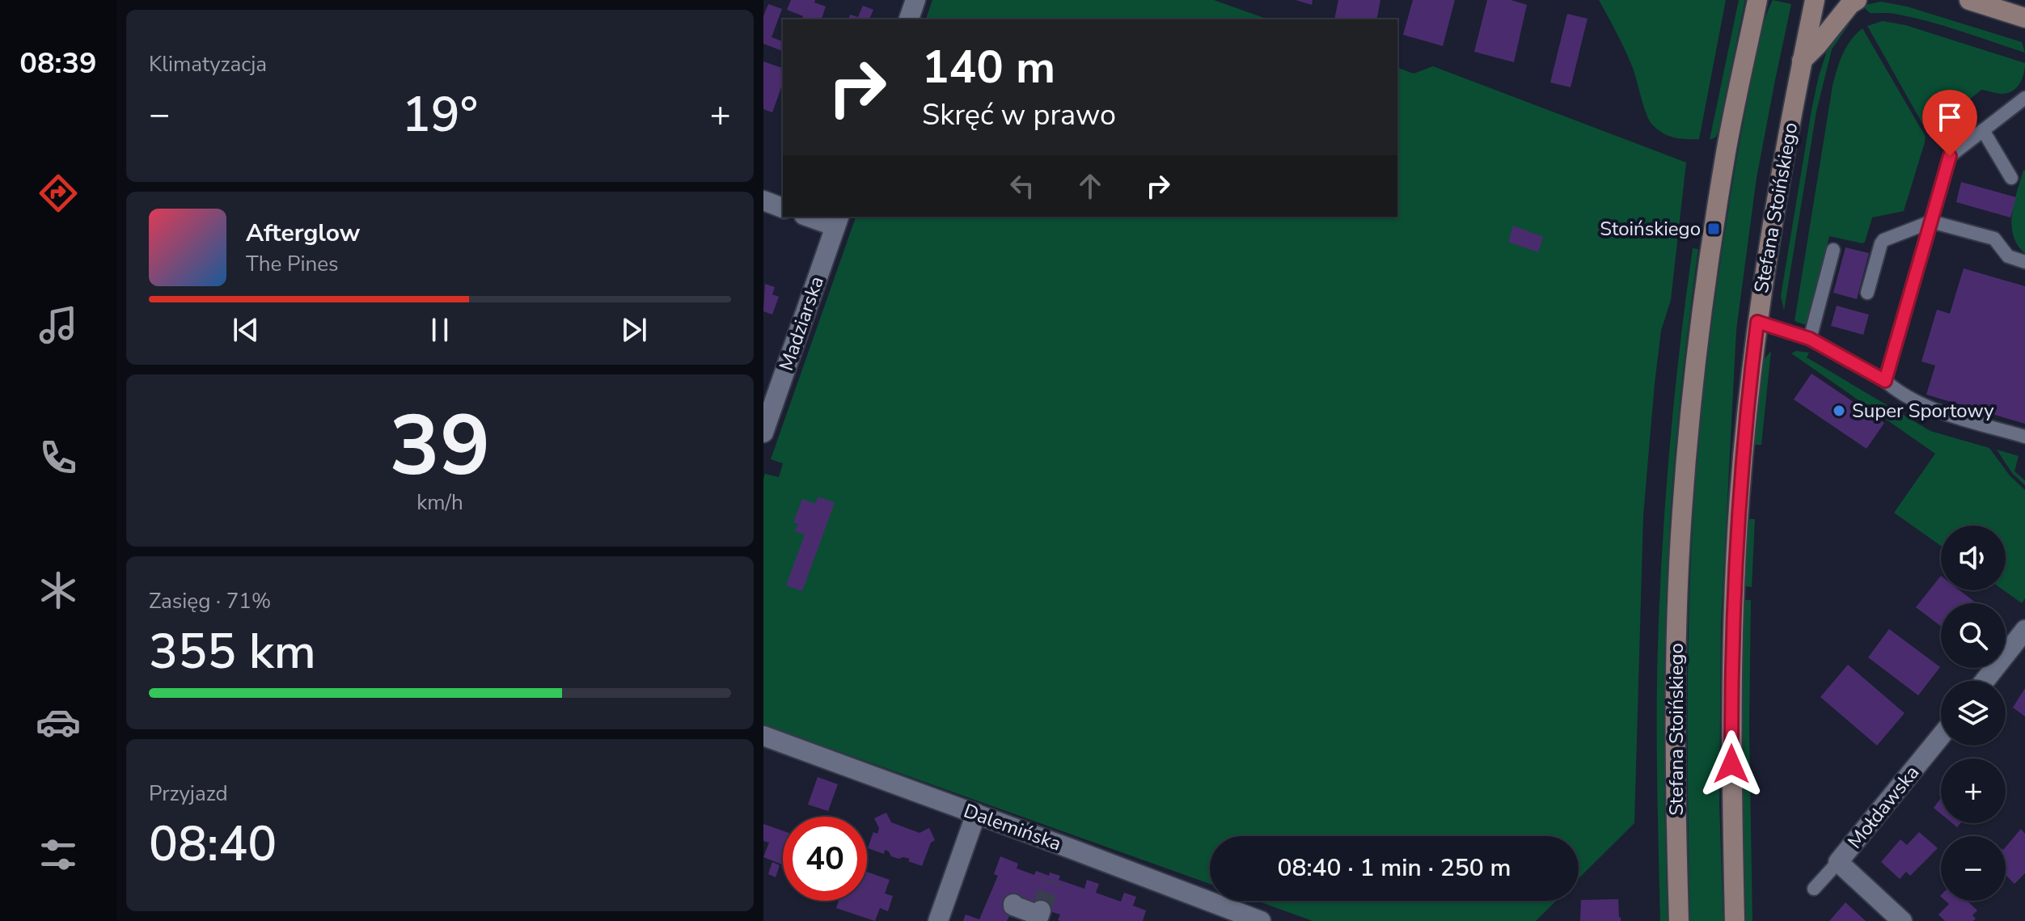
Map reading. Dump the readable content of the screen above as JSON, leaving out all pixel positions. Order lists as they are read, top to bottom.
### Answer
{
  "streets": {
    "street": [
      "Stefana Stoińskiego",
      "Madziarska",
      "Mołdawska",
      "Dalemińska"
    ]
  },
  "places": {
    "transit": ["Stoińskiego"],
    "other": ["Super Sportowy"]
  },
  "page": {
    "tabs": "08:39",
    "tile": [
      "Klimatyzacja",
      ["39", "km/h"],
      ["Zasięg · 71%", "355 km"],
      ["Przyjazd", "08:40"]
    ],
    "turn": ["140 m", "Skręć w prawo"],
    "heat": ["−", "19°", "+"],
    "song": ["Afterglow", "The Pines"],
    "map_buttons": ["+", "−"],
    "limit": "40",
    "trip": "08:40 · 1 min · 250 m"
  }
}
